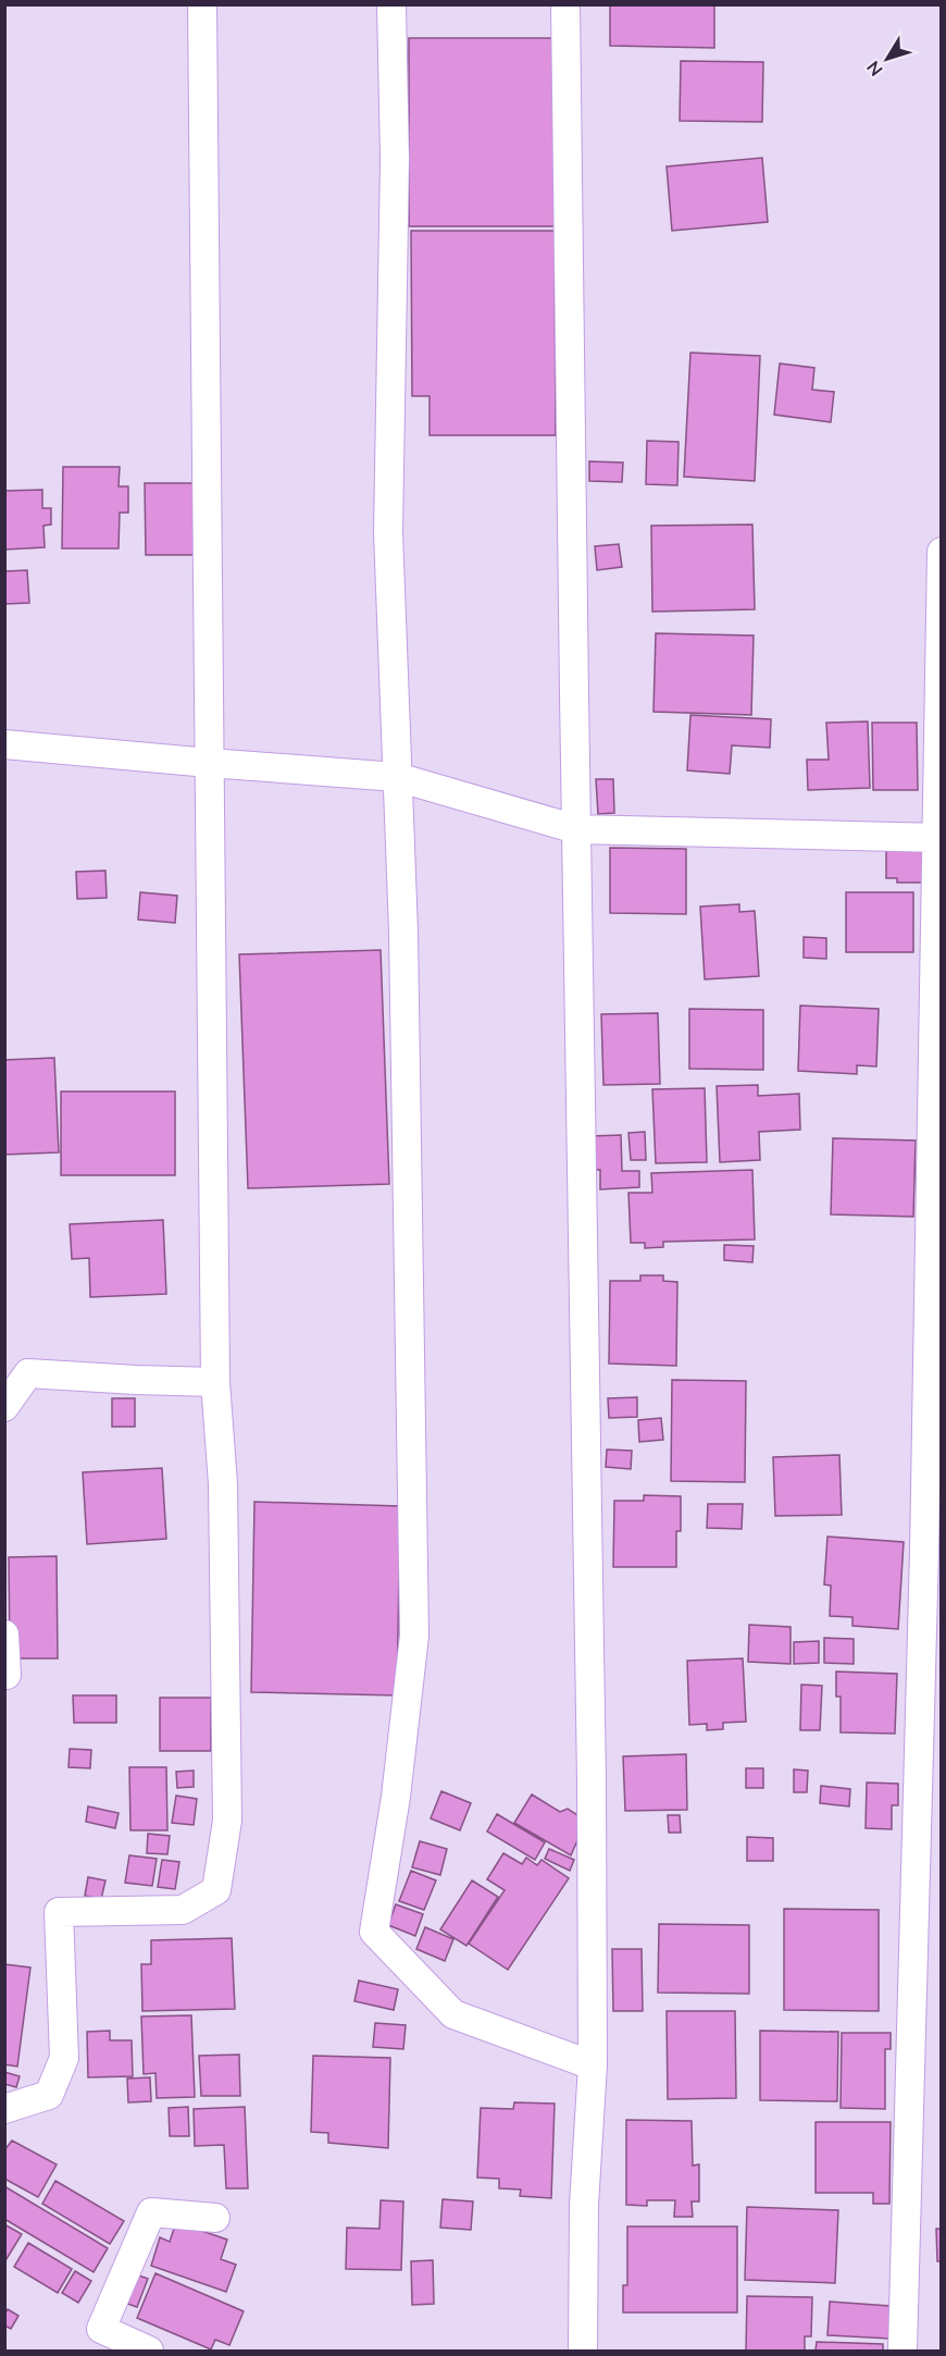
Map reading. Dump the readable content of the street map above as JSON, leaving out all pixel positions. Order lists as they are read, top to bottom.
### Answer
{
  "north": "bottom left"
}
